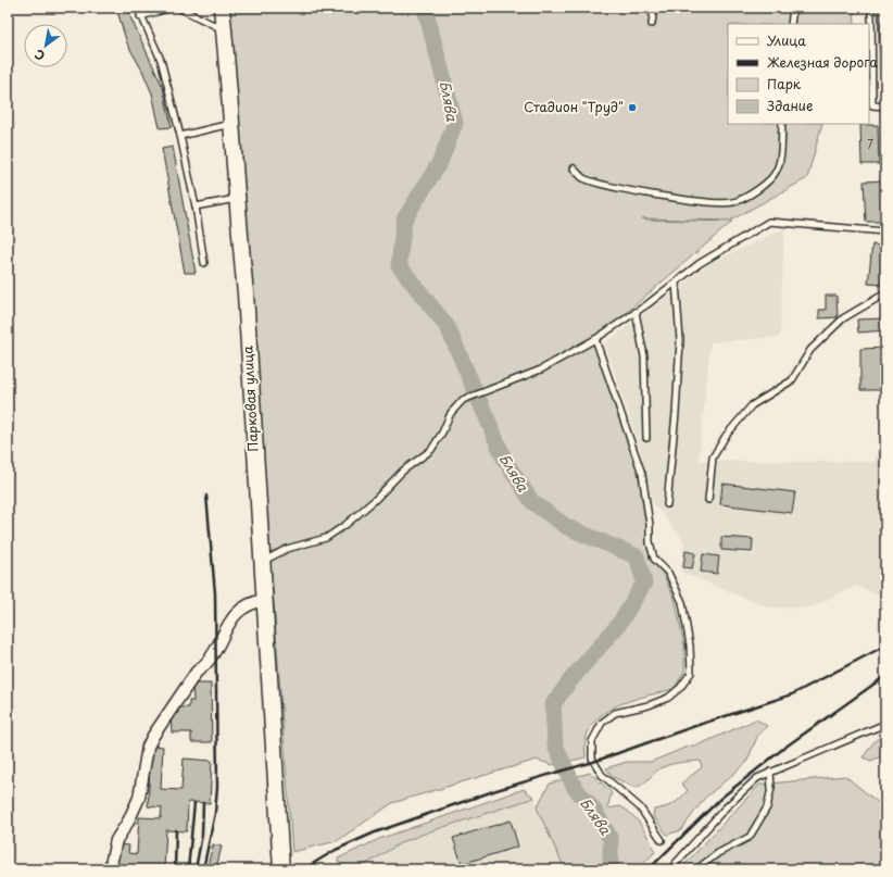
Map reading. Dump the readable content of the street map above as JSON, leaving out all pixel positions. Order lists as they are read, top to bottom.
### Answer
{
  "streets": {
    "street": ["Парковая улица"]
  },
  "water": ["Блява"],
  "places": ["Стадион \"Труд\""],
  "house_numbers": ["7"],
  "legend": [
    "Улица",
    "Железная дорога",
    "Парк",
    "Здание"
  ],
  "north": "bottom left"
}
